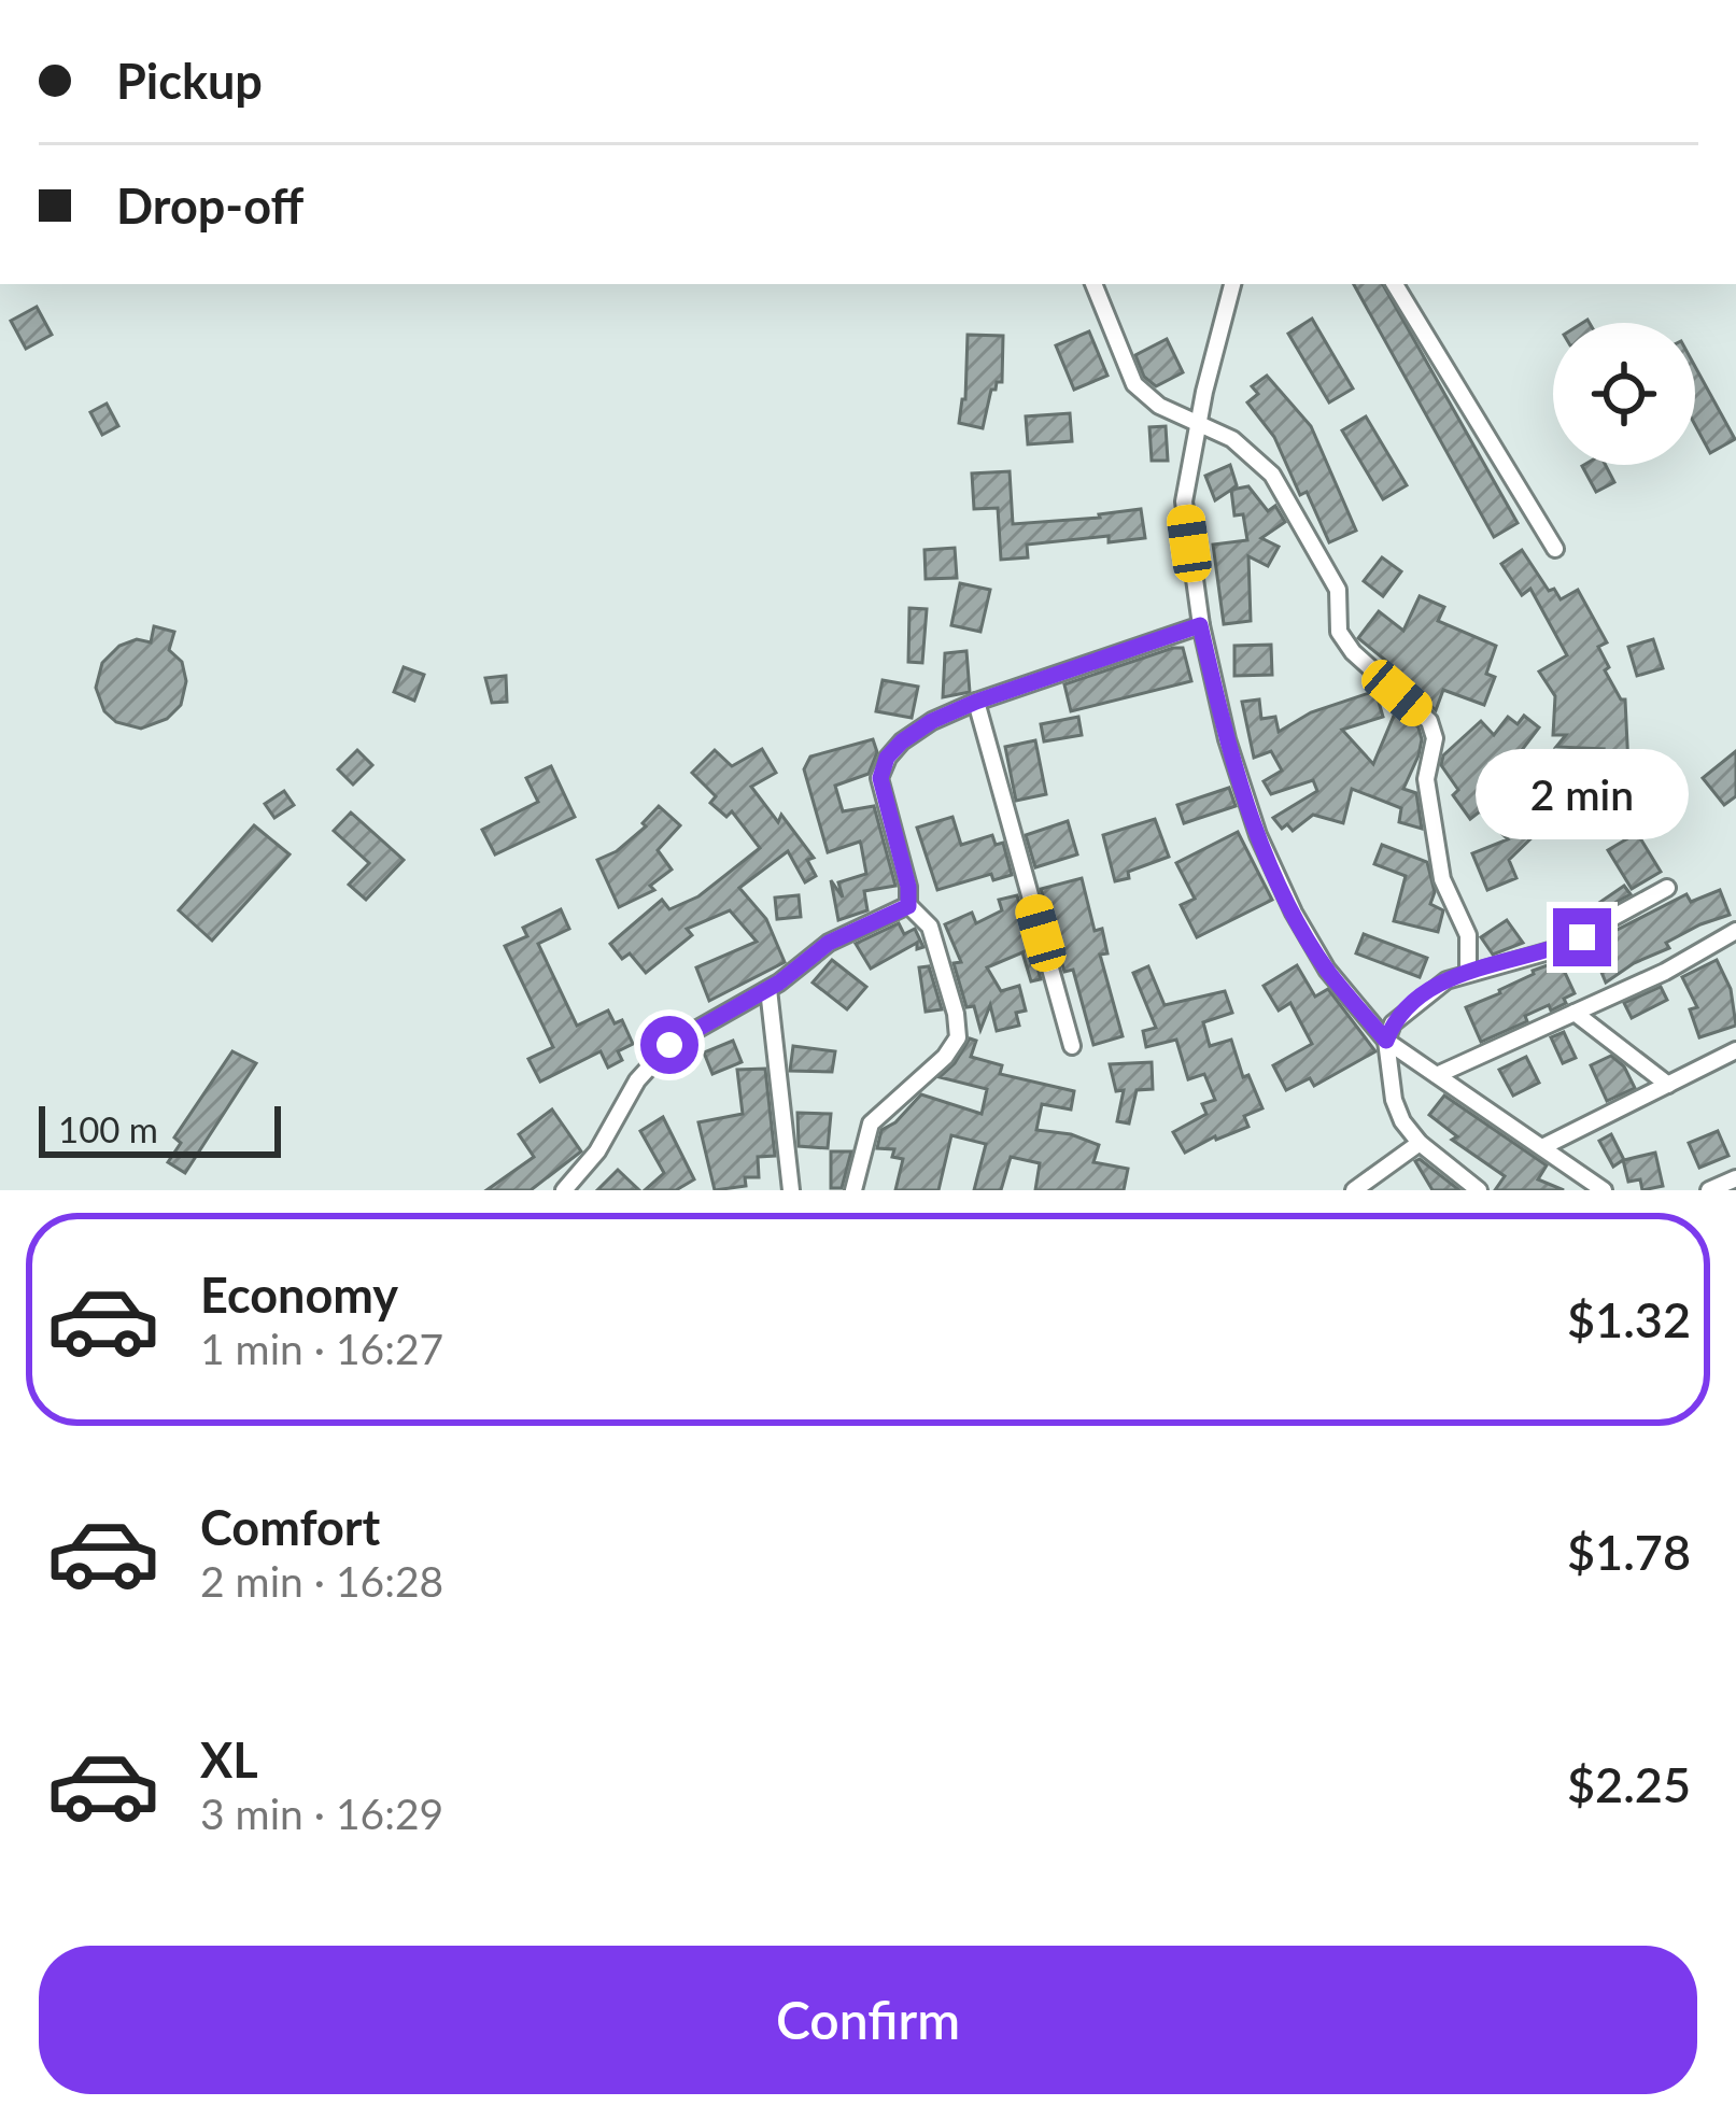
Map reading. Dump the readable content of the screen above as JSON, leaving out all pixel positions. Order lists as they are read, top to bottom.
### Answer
{
  "scale_bar": "100 m",
  "page": {
    "banner": ["Pickup", "Drop-off"],
    "bubble": "2 min",
    "scale": "100 m",
    "list": [
      {
        "name": "Economy",
        "note": "1 min · 16:27",
        "value": "$1.32"
      },
      {
        "name": "Comfort",
        "note": "2 min · 16:28",
        "value": "$1.78"
      },
      {
        "name": "XL",
        "note": "3 min · 16:29",
        "value": "$2.25"
      }
    ],
    "buttons": "Confirm"
  }
}
